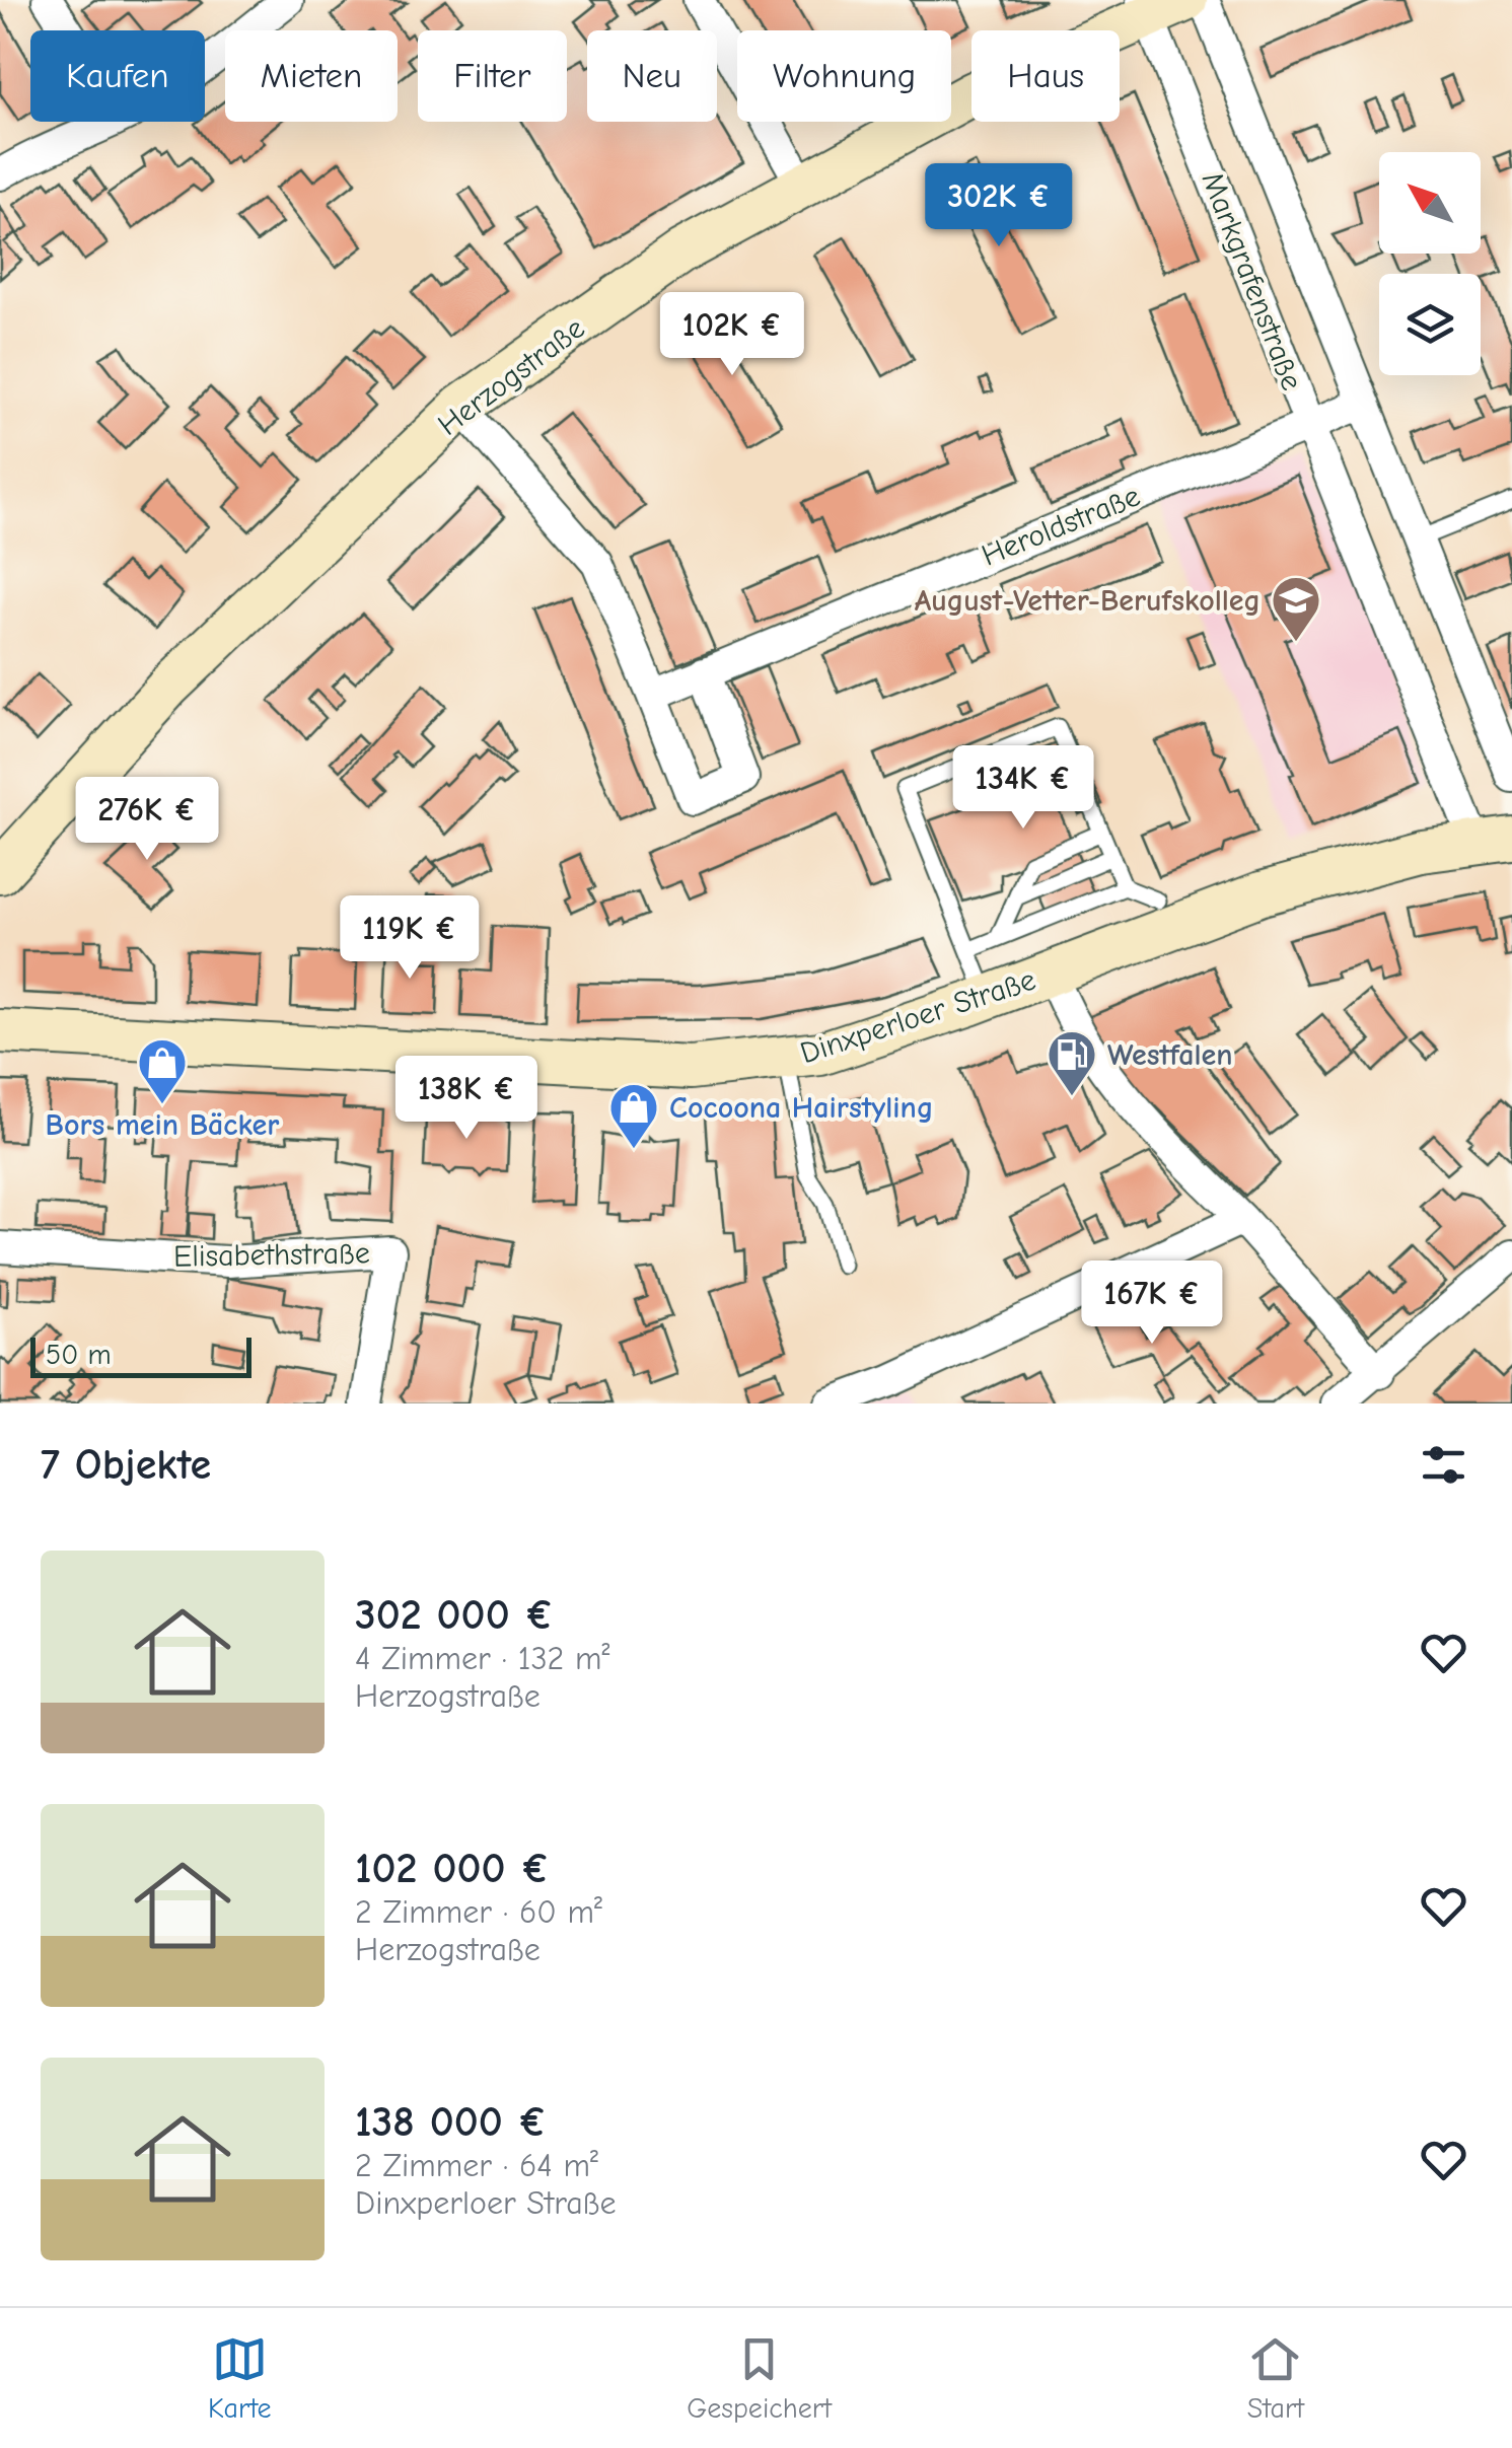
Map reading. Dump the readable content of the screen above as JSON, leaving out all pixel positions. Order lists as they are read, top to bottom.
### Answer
{
  "streets": {
    "main road": ["Herzogstraße", "Dinxperloer Straße"],
    "street": ["Markgrafenstraße", "Heroldstraße", "Elisabethstraße"]
  },
  "crossings": [
    ["Markgrafenstraße", "Herzogstraße"],
    ["Markgrafenstraße", "Heroldstraße"],
    ["Markgrafenstraße", "Dinxperloer Straße"]
  ],
  "places": {
    "school or university": ["August-Vetter-Berufskolleg"],
    "fuel station": ["Westfalen"],
    "shop": ["Bors mein Bäcker", "Cocoona Hairstyling"]
  },
  "scale_bar": "50 m",
  "north": "top left",
  "page": {
    "chip": [
      "Kaufen",
      "Mieten",
      "Filter",
      "Neu",
      "Wohnung",
      "Haus"
    ],
    "price": [
      "302K €",
      "102K €",
      "134K €",
      "276K €",
      "119K €",
      "138K €",
      "167K €"
    ],
    "scale": "50 m",
    "heading": "7 Objekte",
    "list": [
      {
        "name": "302 000 €",
        "note": "4 Zimmer · 132 m² · Herzogstraße"
      },
      {
        "name": "102 000 €",
        "note": "2 Zimmer · 60 m² · Herzogstraße"
      },
      {
        "name": "138 000 €",
        "note": "2 Zimmer · 64 m² · Dinxperloer Straße"
      }
    ],
    "tabs": ["Karte", "Gespeichert", "Start"]
  }
}
